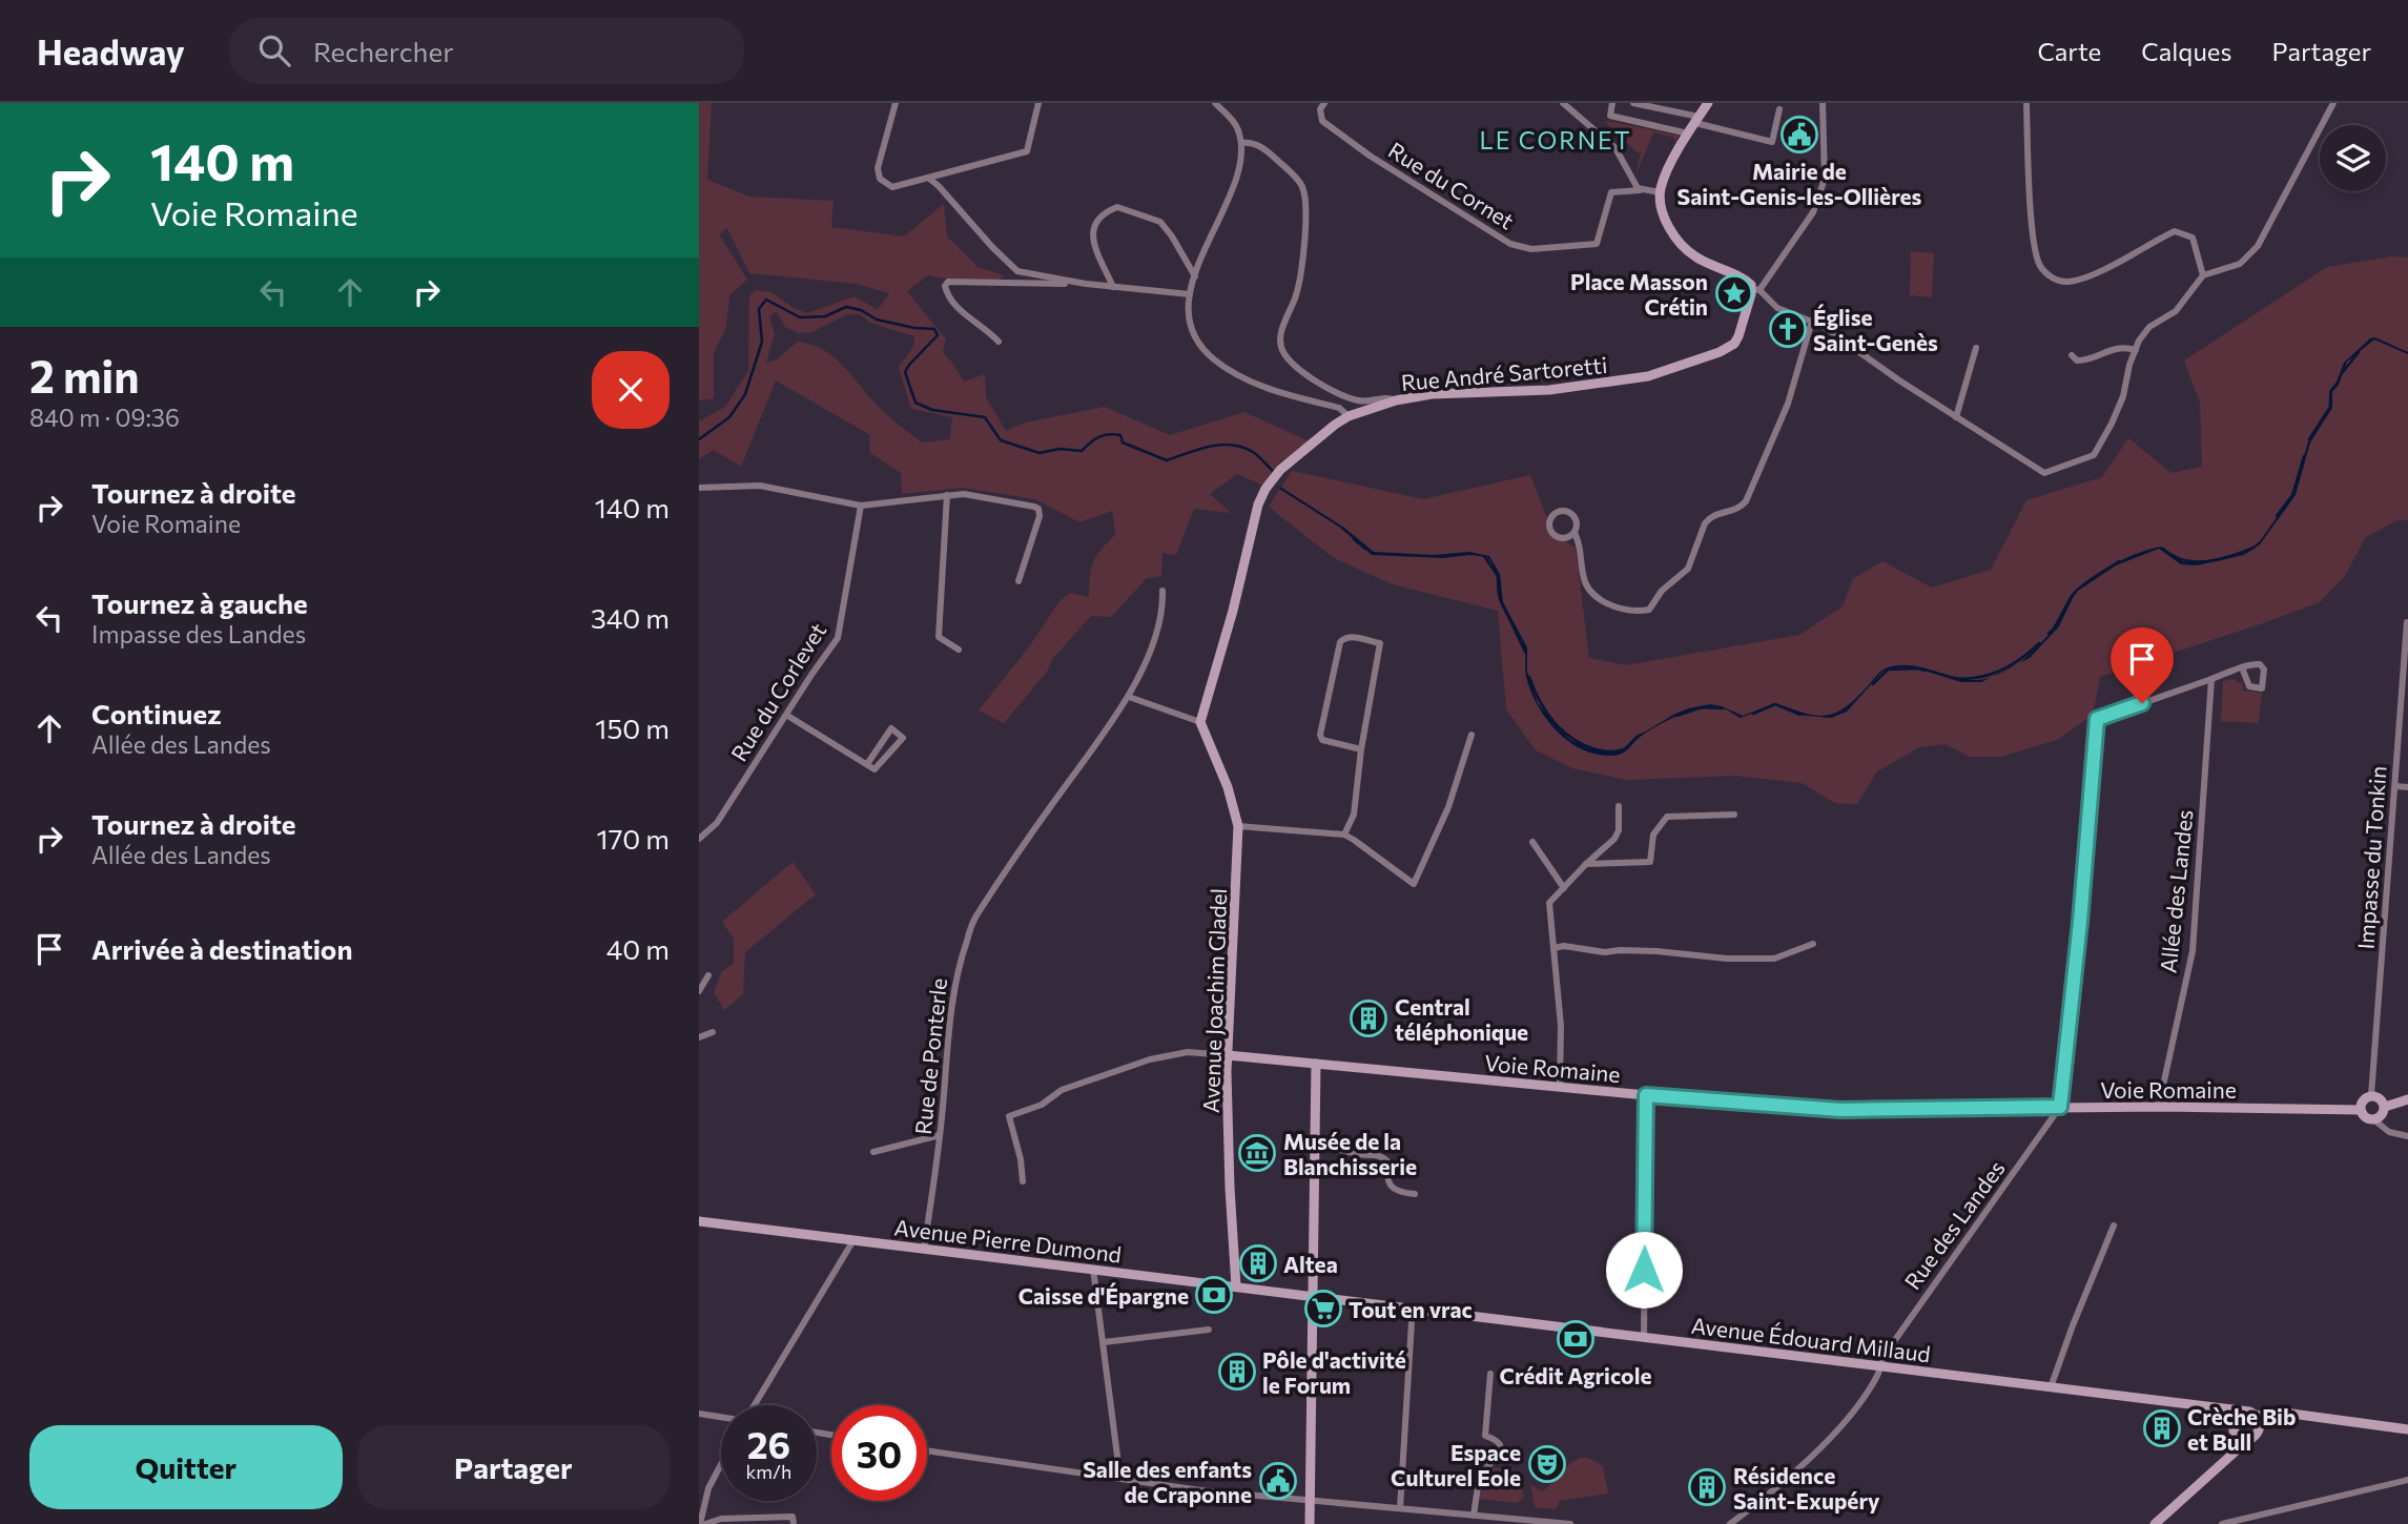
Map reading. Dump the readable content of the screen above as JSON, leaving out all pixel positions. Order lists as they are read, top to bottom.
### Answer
{
  "streets": {
    "street": [
      "Rue du Cornet",
      "Rue André Sartoretti",
      "Rue du Corlevet",
      "Impasse du Tonkin",
      "Allée des Landes",
      "Avenue Joachim Gladel",
      "Rue de Ponterle",
      "Voie Romaine",
      "Rue des Landes",
      "Avenue Pierre Dumond",
      "Avenue Édouard Millaud"
    ]
  },
  "crossings": [
    ["Rue André Sartoretti", "Avenue Joachim Gladel"],
    ["Impasse du Tonkin", "Voie Romaine"],
    ["Allée des Landes", "Voie Romaine"],
    ["Avenue Joachim Gladel", "Voie Romaine"],
    ["Avenue Joachim Gladel", "Avenue Pierre Dumond"],
    ["Rue de Ponterle", "Avenue Pierre Dumond"],
    ["Voie Romaine", "Rue des Landes"],
    ["Rue des Landes", "Avenue Édouard Millaud"],
    ["Avenue Pierre Dumond", "Avenue Édouard Millaud"]
  ],
  "districts": ["LE CORNET"],
  "places": {
    "public building": ["Mairie de Saint-Genis-les-Ollières", "Salle des enfants de Craponne"],
    "place": ["Place Masson Crétin"],
    "church": ["Église Saint-Genès"],
    "building": [
      "Central téléphonique",
      "Altea",
      "Pôle d'activité le Forum",
      "Crèche Bib et Bull",
      "Résidence Saint-Exupéry"
    ],
    "museum": ["Musée de la Blanchisserie"],
    "bank": ["Caisse d'Épargne", "Crédit Agricole"],
    "supermarket": ["Tout en vrac"],
    "theatre": ["Espace Culturel Eole"]
  },
  "page": {
    "header": "Headway",
    "search": "Rechercher",
    "nav": ["Carte", "Calques", "Partager"],
    "turn": ["140 m", "Voie Romaine"],
    "heading": ["2 min", "840 m · 09:36"],
    "list": [
      {
        "name": "Tournez à droite",
        "note": "Voie Romaine",
        "value": "140 m"
      },
      {
        "name": "Tournez à gauche",
        "note": "Impasse des Landes",
        "value": "340 m"
      },
      {
        "name": "Continuez",
        "note": "Allée des Landes",
        "value": "150 m"
      },
      {
        "name": "Tournez à droite",
        "note": "Allée des Landes",
        "value": "170 m"
      },
      {
        "name": "Arrivée à destination",
        "value": "40 m"
      }
    ],
    "speed": "26 km/h",
    "limit": "30",
    "buttons": ["Quitter", "Partager"]
  }
}
